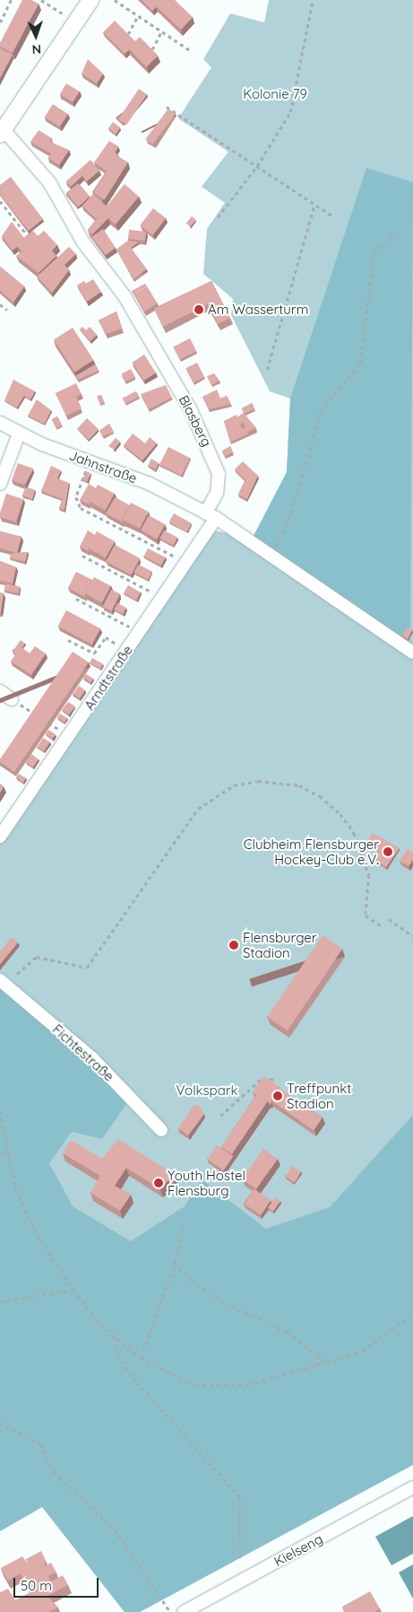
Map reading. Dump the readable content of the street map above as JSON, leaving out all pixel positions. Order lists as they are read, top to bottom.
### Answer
{
  "streets": {
    "street": [
      "Blasberg",
      "Jahnstraße",
      "Arndtstraße",
      "Fichtestraße",
      "Kielseng"
    ]
  },
  "crossings": [
    ["Blasberg", "Jahnstraße"],
    ["Blasberg", "Arndtstraße"],
    ["Jahnstraße", "Arndtstraße"]
  ],
  "parks": ["Kolonie 79", "Volkspark"],
  "places": [
    "Am Wasserturm",
    "Clubheim Flensburger Hockey-Club e.V.",
    "Flensburger Stadion",
    "Treffpunkt Stadion",
    "Youth Hostel Flensburg"
  ],
  "scale_bar": "50 m",
  "north": "bottom"
}
